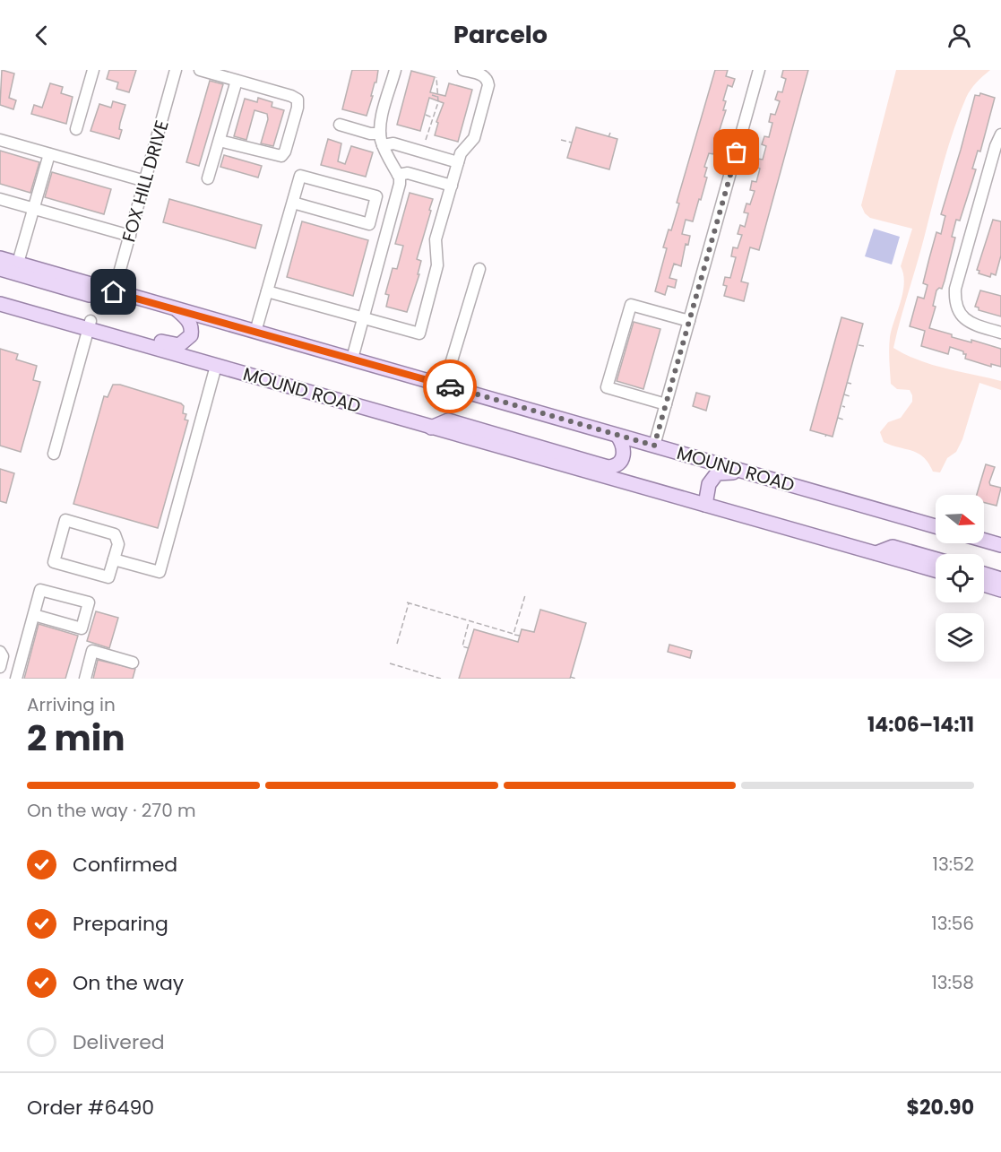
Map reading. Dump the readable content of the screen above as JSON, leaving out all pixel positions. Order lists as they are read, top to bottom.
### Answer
{
  "streets": {
    "main road": ["MOUND ROAD"],
    "street": ["FOX HILL DRIVE"]
  },
  "crossings": [
    ["FOX HILL DRIVE", "MOUND ROAD"]
  ],
  "north": "right",
  "page": {
    "header": "Parcelo",
    "heading": ["2 min", "Arriving in", "14:06–14:11"],
    "panel": ["Order #6490", "$20.90"],
    "bar": "On the way · 270 m",
    "list": [
      ["Confirmed", "13:52"],
      ["Preparing", "13:56"],
      ["On the way", "13:58"],
      "Delivered"
    ]
  }
}
